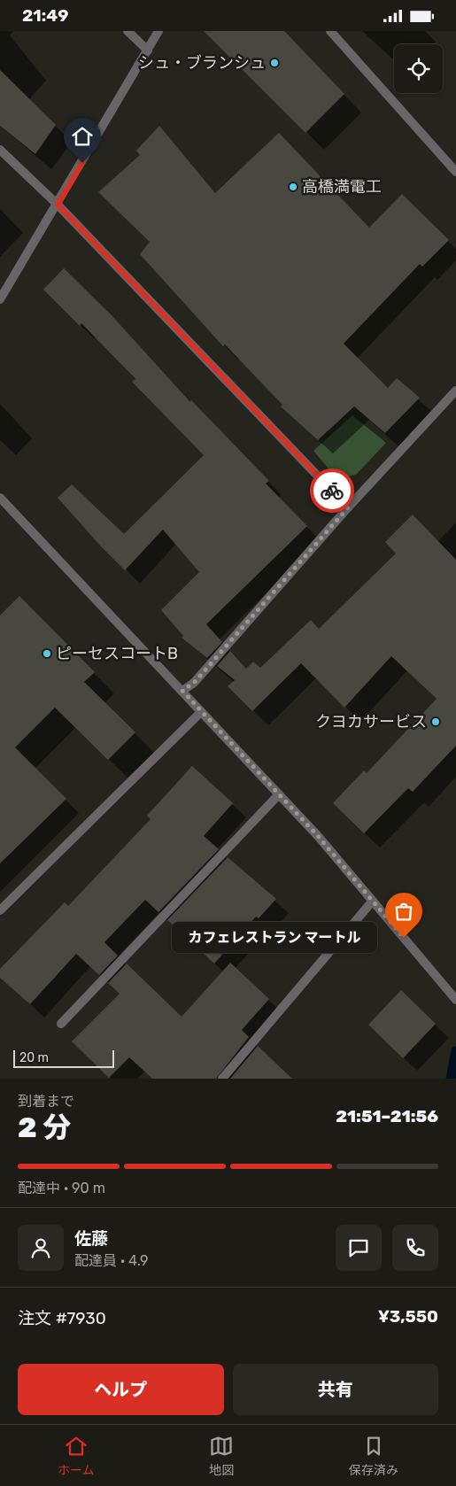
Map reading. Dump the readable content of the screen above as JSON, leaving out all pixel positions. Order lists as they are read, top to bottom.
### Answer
{
  "places": [
    "シュ・ブランシュ",
    "高橋満電工",
    "ピーセスコートB",
    "クヨカサービス",
    "カフェレストラン マートル"
  ],
  "scale_bar": "20 m",
  "page": {
    "status": "21:49",
    "bubble": "カフェレストラン マートル",
    "scale": "20 m",
    "heading": ["2 分", "到着まで", "21:51–21:56"],
    "panel": [
      "佐藤",
      "配達員 · 4.9",
      "注文 #7930",
      "¥3,550"
    ],
    "bar": "配達中 · 90 m",
    "buttons": ["ヘルプ", "共有"],
    "tabs": ["ホーム", "地図", "保存済み"]
  }
}
